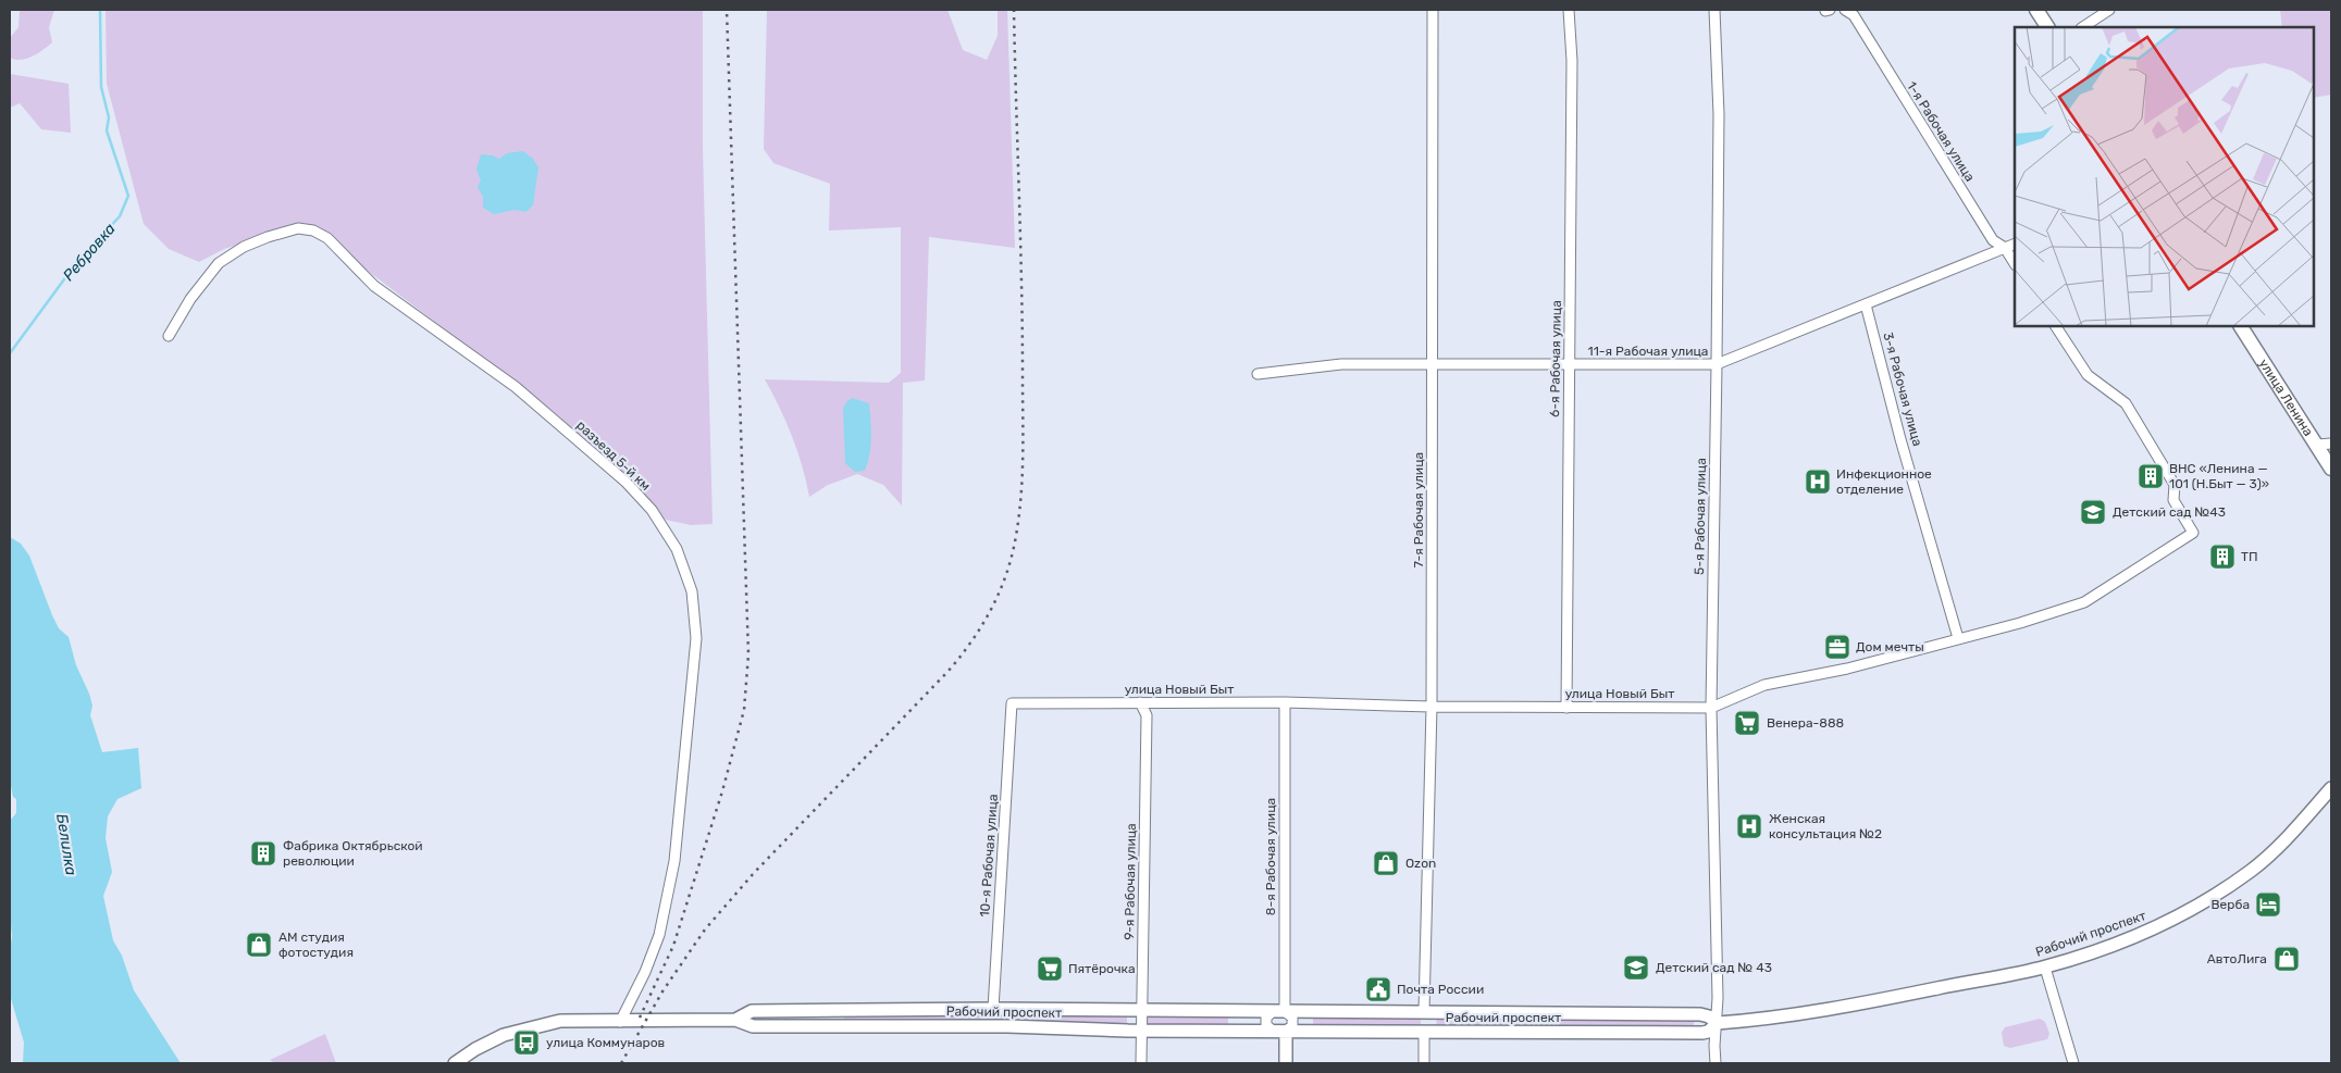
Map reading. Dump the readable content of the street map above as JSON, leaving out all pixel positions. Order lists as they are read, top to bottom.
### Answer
{
  "streets": {
    "main road": ["улица Ленина"],
    "street": [
      "1-я Рабочая улица",
      "11-я Рабочая улица",
      "6-я Рабочая улица",
      "3-я Рабочая улица",
      "разъезд 5-й км",
      "7-я Рабочая улица",
      "5-я Рабочая улица",
      "улица Новый Быт",
      "10-я Рабочая улица",
      "8-я Рабочая улица",
      "9-я Рабочая улица",
      "Рабочий проспект"
    ]
  },
  "crossings": [
    ["1-я Рабочая улица", "11-я Рабочая улица"],
    ["11-я Рабочая улица", "6-я Рабочая улица"],
    ["11-я Рабочая улица", "3-я Рабочая улица"],
    ["11-я Рабочая улица", "7-я Рабочая улица"],
    ["11-я Рабочая улица", "5-я Рабочая улица"],
    ["6-я Рабочая улица", "улица Новый Быт"],
    ["3-я Рабочая улица", "улица Новый Быт"],
    ["разъезд 5-й км", "Рабочий проспект"],
    ["7-я Рабочая улица", "улица Новый Быт"],
    ["7-я Рабочая улица", "Рабочий проспект"],
    ["5-я Рабочая улица", "улица Новый Быт"],
    ["5-я Рабочая улица", "Рабочий проспект"],
    ["улица Новый Быт", "10-я Рабочая улица"],
    ["улица Новый Быт", "8-я Рабочая улица"],
    ["улица Новый Быт", "9-я Рабочая улица"],
    ["10-я Рабочая улица", "Рабочий проспект"],
    ["8-я Рабочая улица", "Рабочий проспект"],
    ["9-я Рабочая улица", "Рабочий проспект"]
  ],
  "water": ["Ребровка", "Белилка"],
  "places": {
    "building": ["ВНС «Ленина — 101 (Н.Быт — 3)»", "ТП", "Фабрика Октябрьской революции"],
    "hospital": ["Инфекционное отделение", "Женская консультация №2"],
    "school or university": ["Детский сад №43", "Детский сад № 43"],
    "office": ["Дом мечты"],
    "supermarket": ["Венера-888", "Пятёрочка"],
    "shop": ["Ozon", "АМ студия фотостудия", "АвтоЛига"],
    "hotel": ["Верба"],
    "public building": ["Почта России"],
    "bus stop": ["улица Коммунаров"]
  }
}
